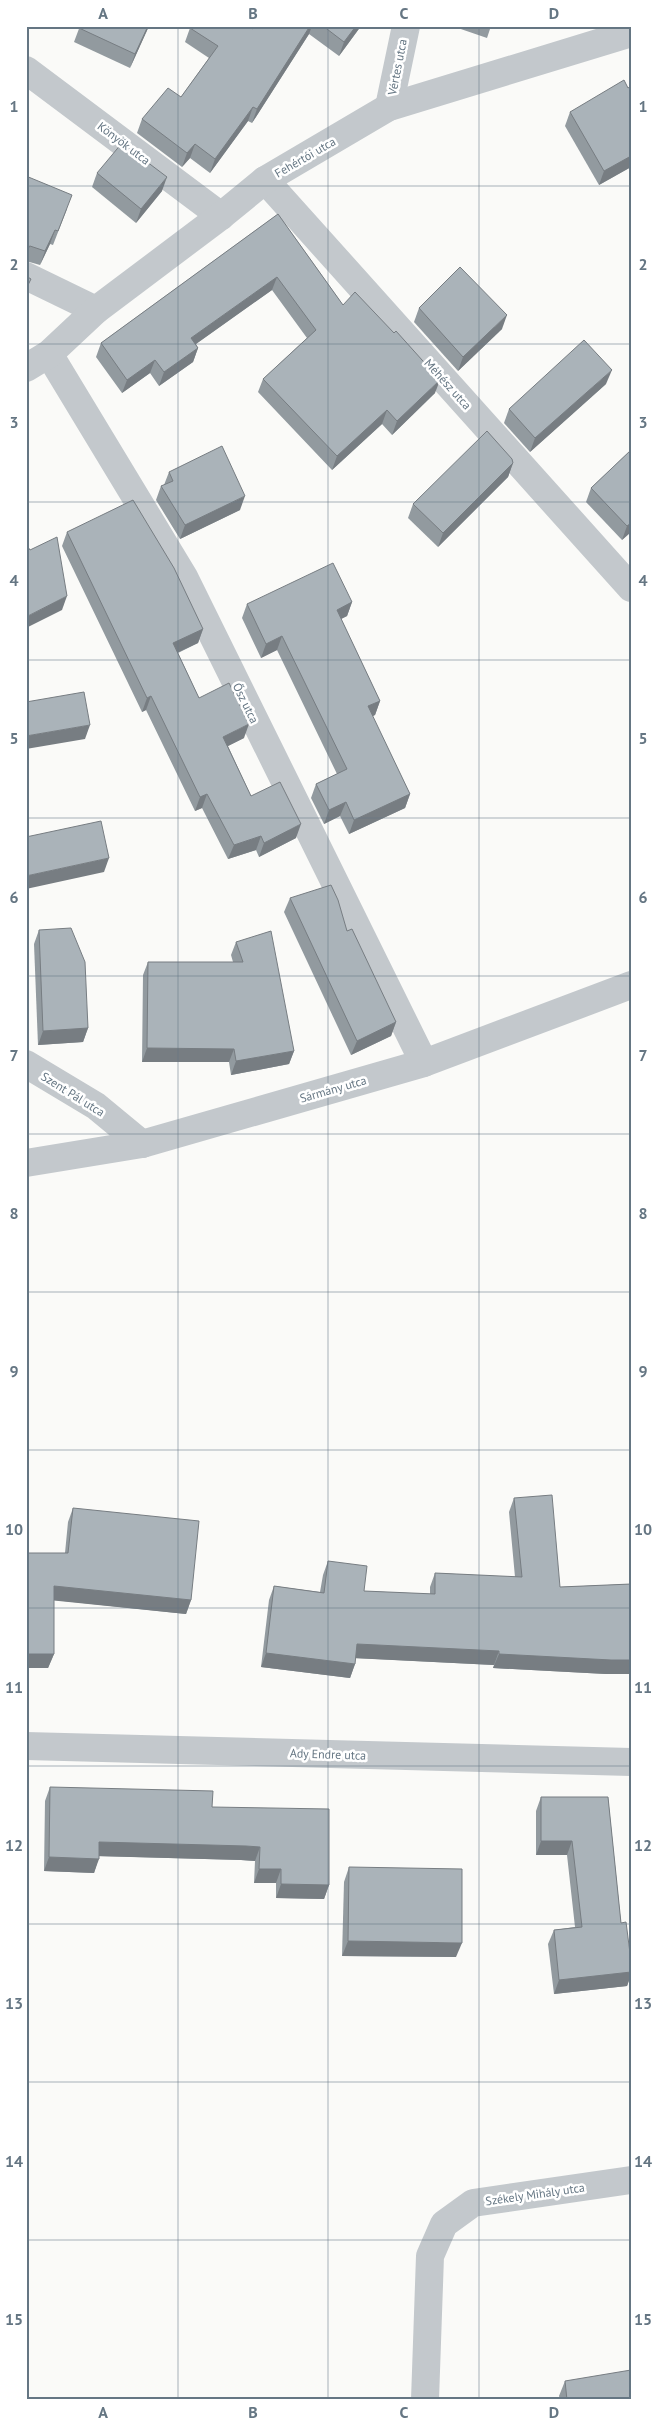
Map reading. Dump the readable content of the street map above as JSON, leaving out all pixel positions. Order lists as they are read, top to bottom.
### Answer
{
  "streets": {
    "street": [
      "Vértes utca",
      "Könyök utca",
      "Fehértói utca",
      "Méhész utca",
      "Ősz utca",
      "Sármány utca",
      "Szent Pál utca",
      "Ady Endre utca",
      "Székely Mihály utca"
    ]
  },
  "crossings": [
    ["Vértes utca", "Fehértói utca"],
    ["Könyök utca", "Fehértói utca"],
    ["Fehértói utca", "Méhész utca"],
    ["Fehértói utca", "Ősz utca"],
    ["Ősz utca", "Sármány utca"],
    ["Sármány utca", "Szent Pál utca"]
  ],
  "grid": {
    "columns": [
      "A",
      "B",
      "C",
      "D"
    ],
    "rows": [
      "1",
      "2",
      "3",
      "4",
      "5",
      "6",
      "7",
      "8",
      "9",
      "10",
      "11",
      "12",
      "13",
      "14",
      "15"
    ]
  }
}
